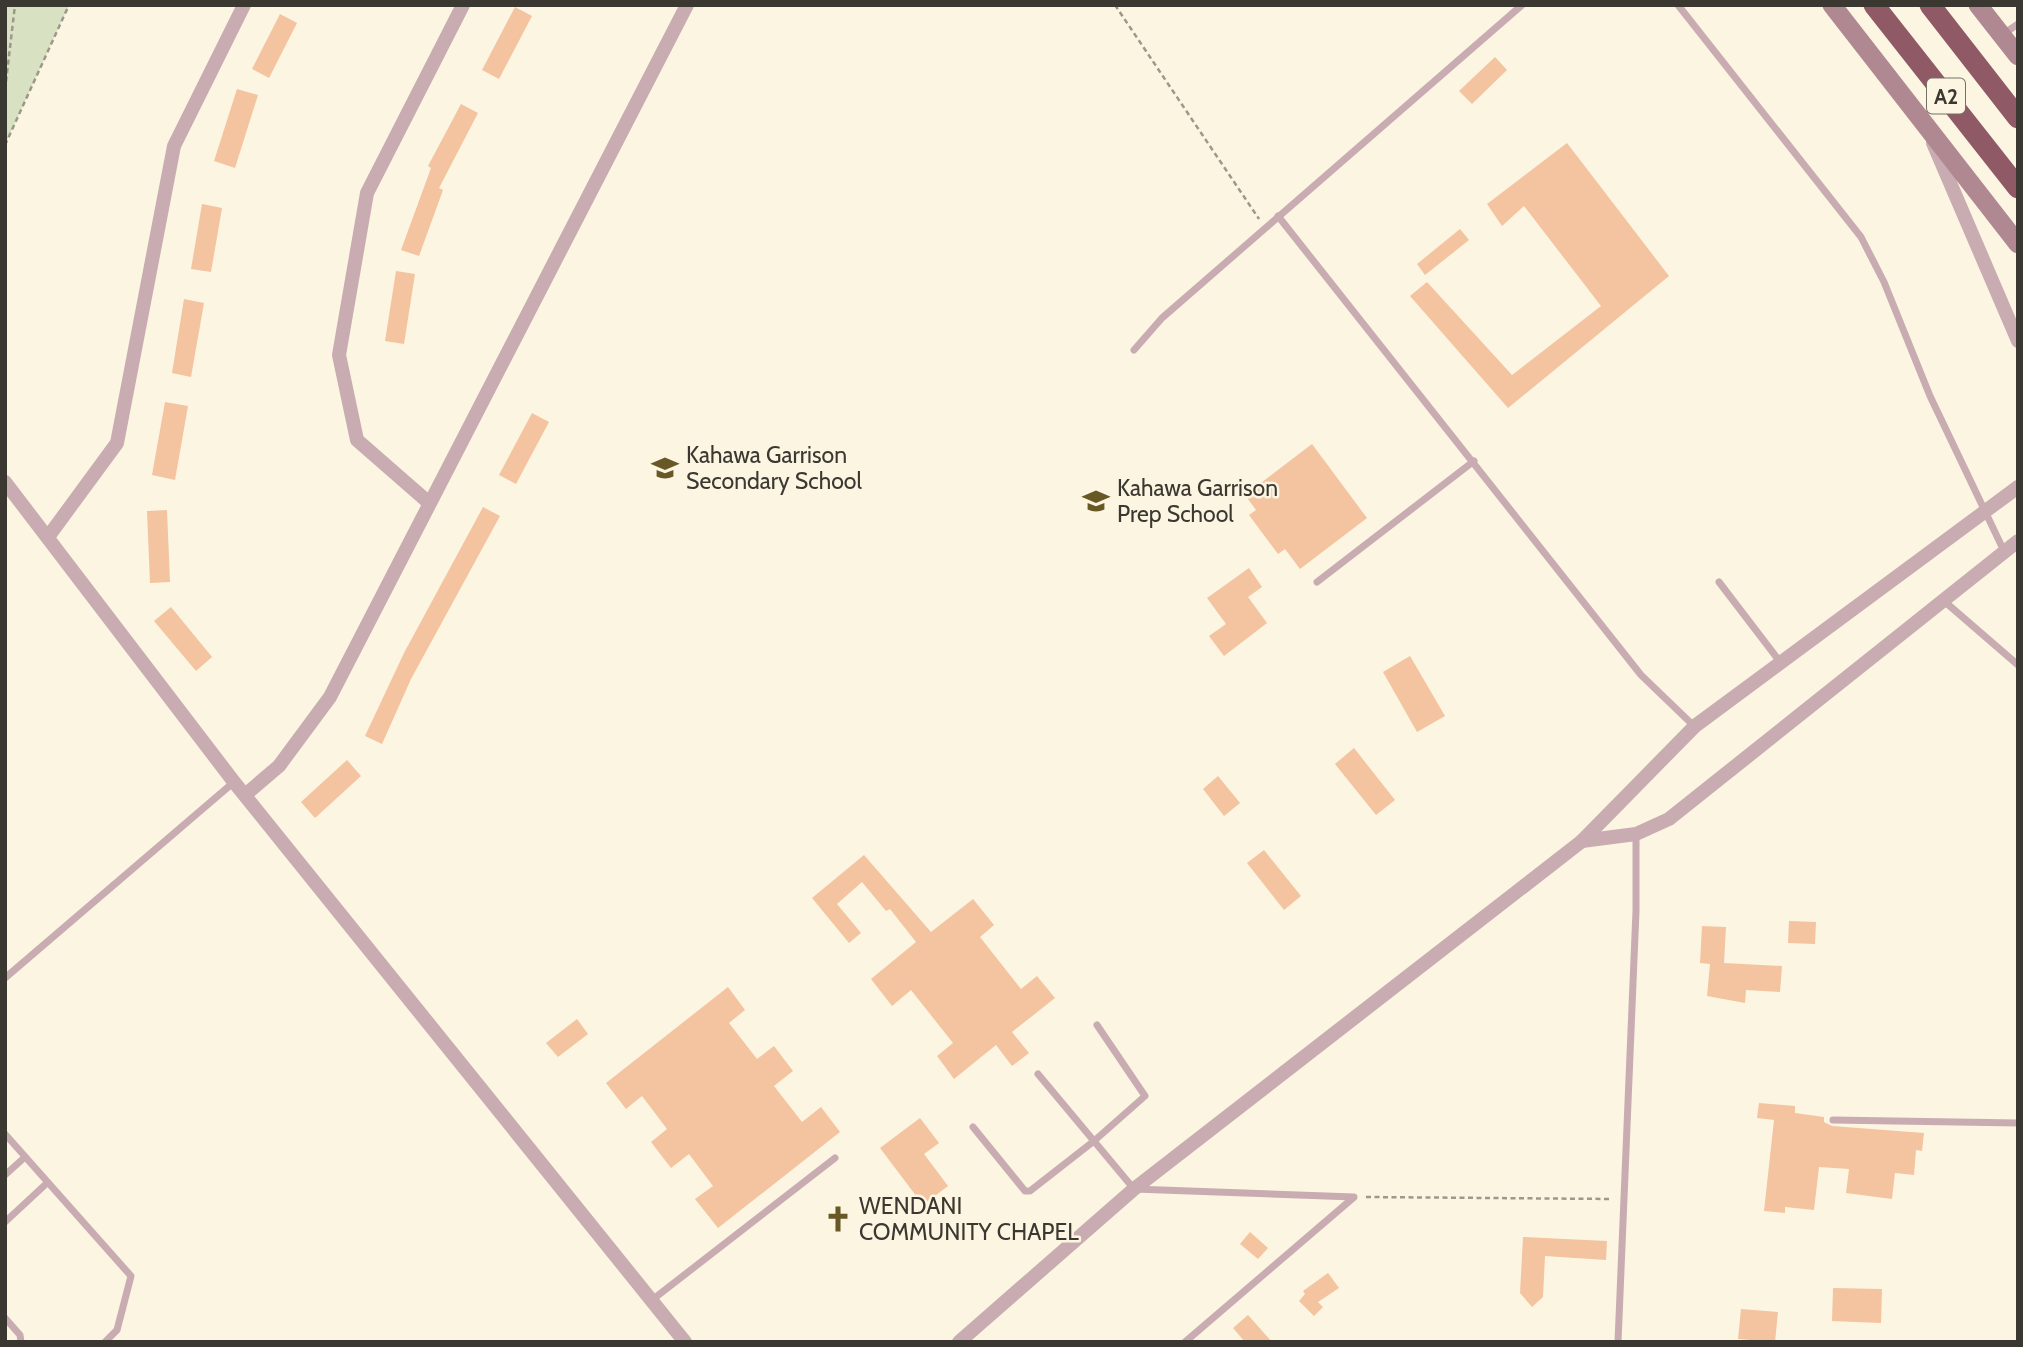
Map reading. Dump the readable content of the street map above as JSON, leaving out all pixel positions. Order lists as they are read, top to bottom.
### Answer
{
  "streets": {
    "highway": ["A2"]
  },
  "places": {
    "school or university": ["Kahawa Garrison Secondary School", "Kahawa Garrison Prep School"],
    "church": ["WENDANI COMMUNITY CHAPEL"]
  }
}
